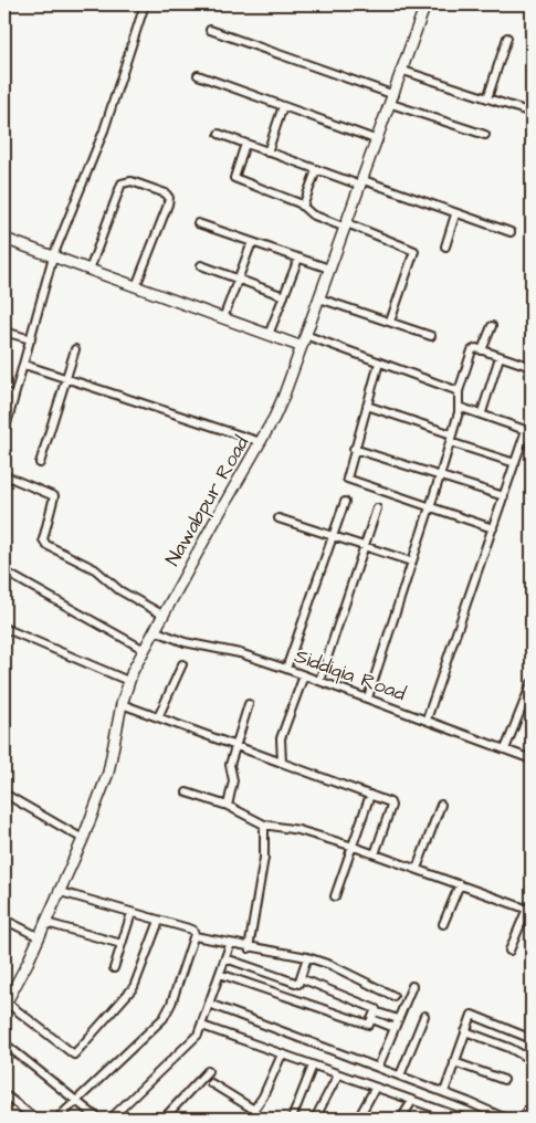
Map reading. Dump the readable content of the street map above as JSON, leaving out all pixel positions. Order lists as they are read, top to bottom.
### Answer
{
  "streets": {
    "street": ["Nawabpur Road", "Siddiqia Road"]
  },
  "crossings": [
    ["Nawabpur Road", "Siddiqia Road"]
  ]
}
